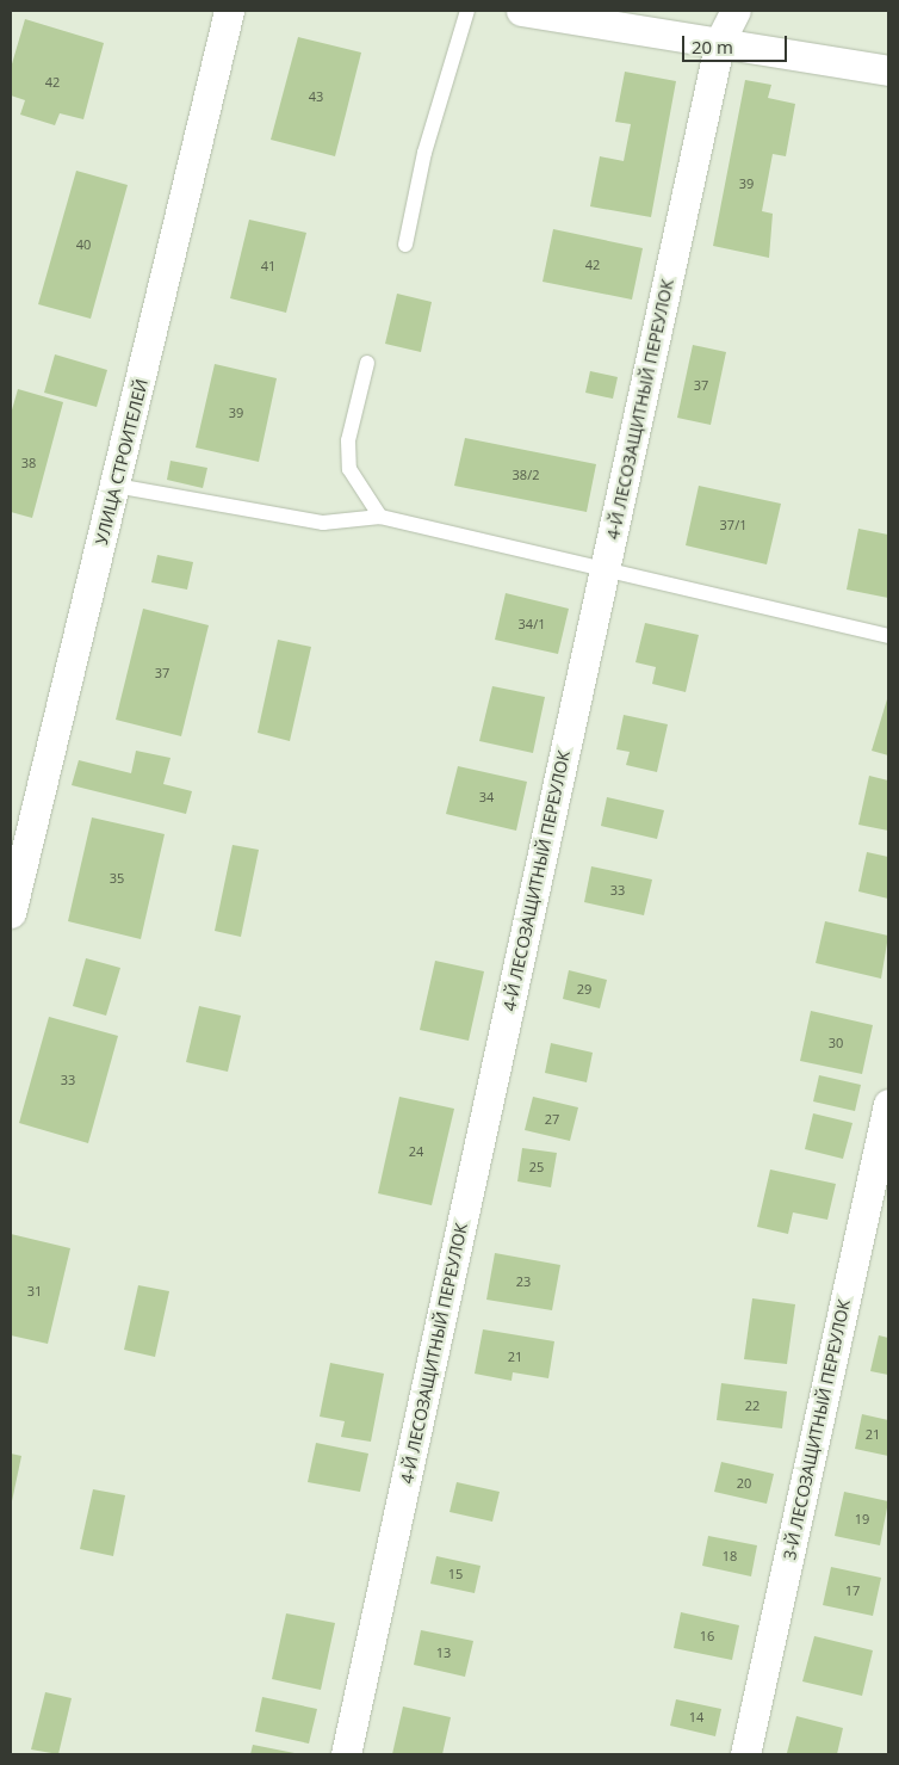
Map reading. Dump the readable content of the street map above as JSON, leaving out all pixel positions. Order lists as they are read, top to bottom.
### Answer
{
  "streets": {
    "street": ["4-Й ЛЕСОЗАЩИТНЫЙ ПЕРЕУЛОК", "УЛИЦА СТРОИТЕЛЕЙ", "3-Й ЛЕСОЗАЩИТНЫЙ ПЕРЕУЛОК"]
  },
  "house_numbers": [
    "42",
    "43",
    "39",
    "40",
    "42",
    "41",
    "37",
    "39",
    "38",
    "38/2",
    "37/1",
    "34/1",
    "37",
    "34",
    "35",
    "33",
    "29",
    "30",
    "33",
    "27",
    "24",
    "25",
    "23",
    "31",
    "21",
    "22",
    "21",
    "20",
    "19",
    "18",
    "15",
    "17",
    "16",
    "13",
    "14"
  ],
  "scale_bar": "20 m"
}
